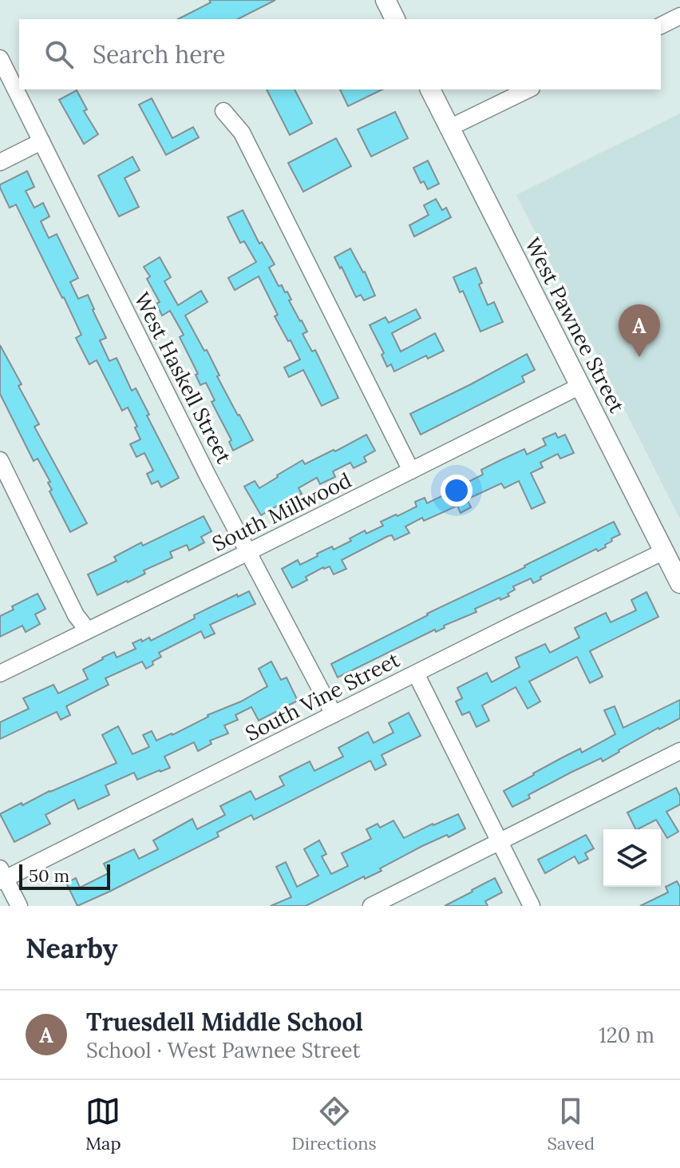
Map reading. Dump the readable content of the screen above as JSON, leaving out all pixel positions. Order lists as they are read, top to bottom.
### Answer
{
  "streets": {
    "main road": ["West Pawnee Street"],
    "street": ["West Haskell Street", "South Millwood", "South Vine Street"]
  },
  "crossings": [
    ["West Pawnee Street", "South Millwood"],
    ["West Pawnee Street", "South Vine Street"],
    ["West Haskell Street", "South Millwood"],
    ["West Haskell Street", "South Vine Street"]
  ],
  "scale_bar": "50 m",
  "page": {
    "search": "Search here",
    "pins": "A",
    "scale": "50 m",
    "heading": "Nearby",
    "list": [
      {
        "mark": "A",
        "name": "Truesdell Middle School",
        "note": "School · West Pawnee Street",
        "value": "120 m"
      }
    ],
    "nav": ["Map", "Directions", "Saved"]
  }
}
